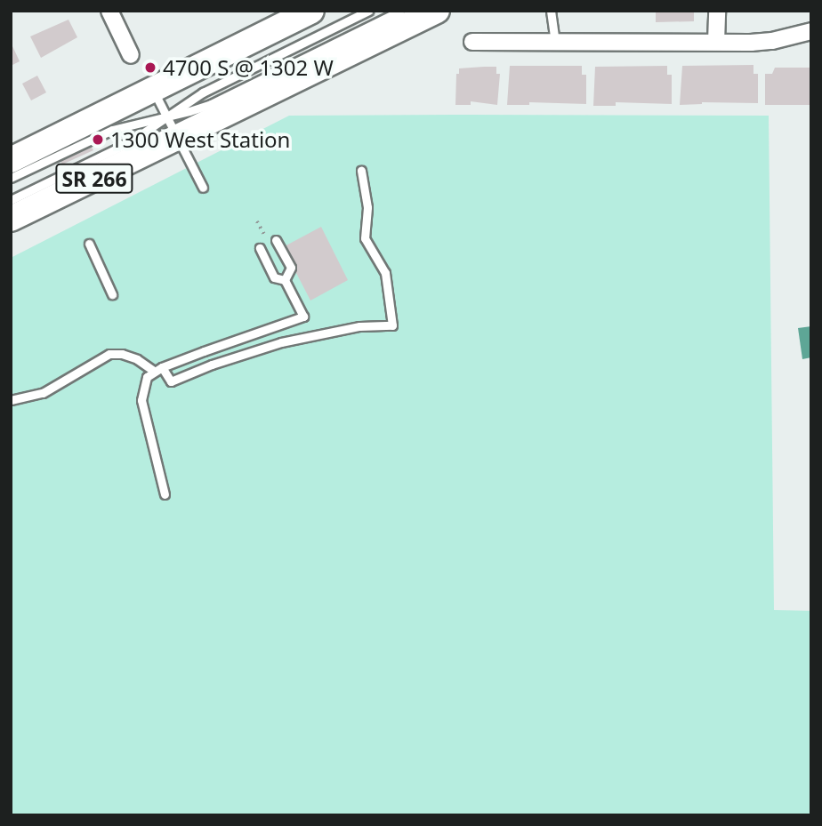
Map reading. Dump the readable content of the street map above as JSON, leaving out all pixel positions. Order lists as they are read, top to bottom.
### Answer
{
  "streets": {
    "main road": ["SR 266"]
  },
  "places": ["4700 S @ 1302 W", "1300 West Station"]
}
